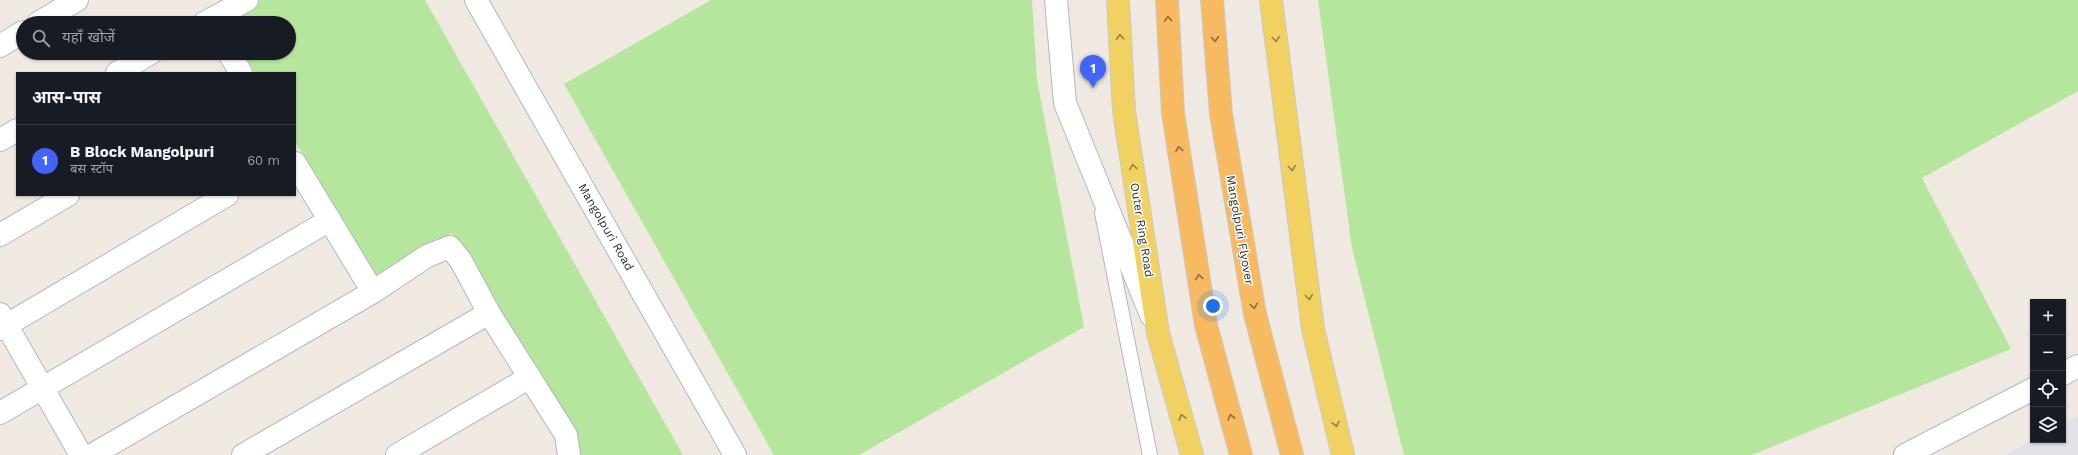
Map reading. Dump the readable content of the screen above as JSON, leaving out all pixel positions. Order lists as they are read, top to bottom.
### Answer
{
  "streets": {
    "highway": ["Mangolpuri Flyover"],
    "main road": ["Outer Ring Road"],
    "street": ["Mangolpuri Road"]
  },
  "page": {
    "search": "यहाँ खोजें",
    "pins": "1",
    "heading": "आस-पास",
    "list": [
      {
        "mark": "1",
        "name": "B Block Mangolpuri",
        "note": "बस स्टॉप",
        "value": "60 m"
      }
    ],
    "map_buttons": ["+", "−"]
  }
}
